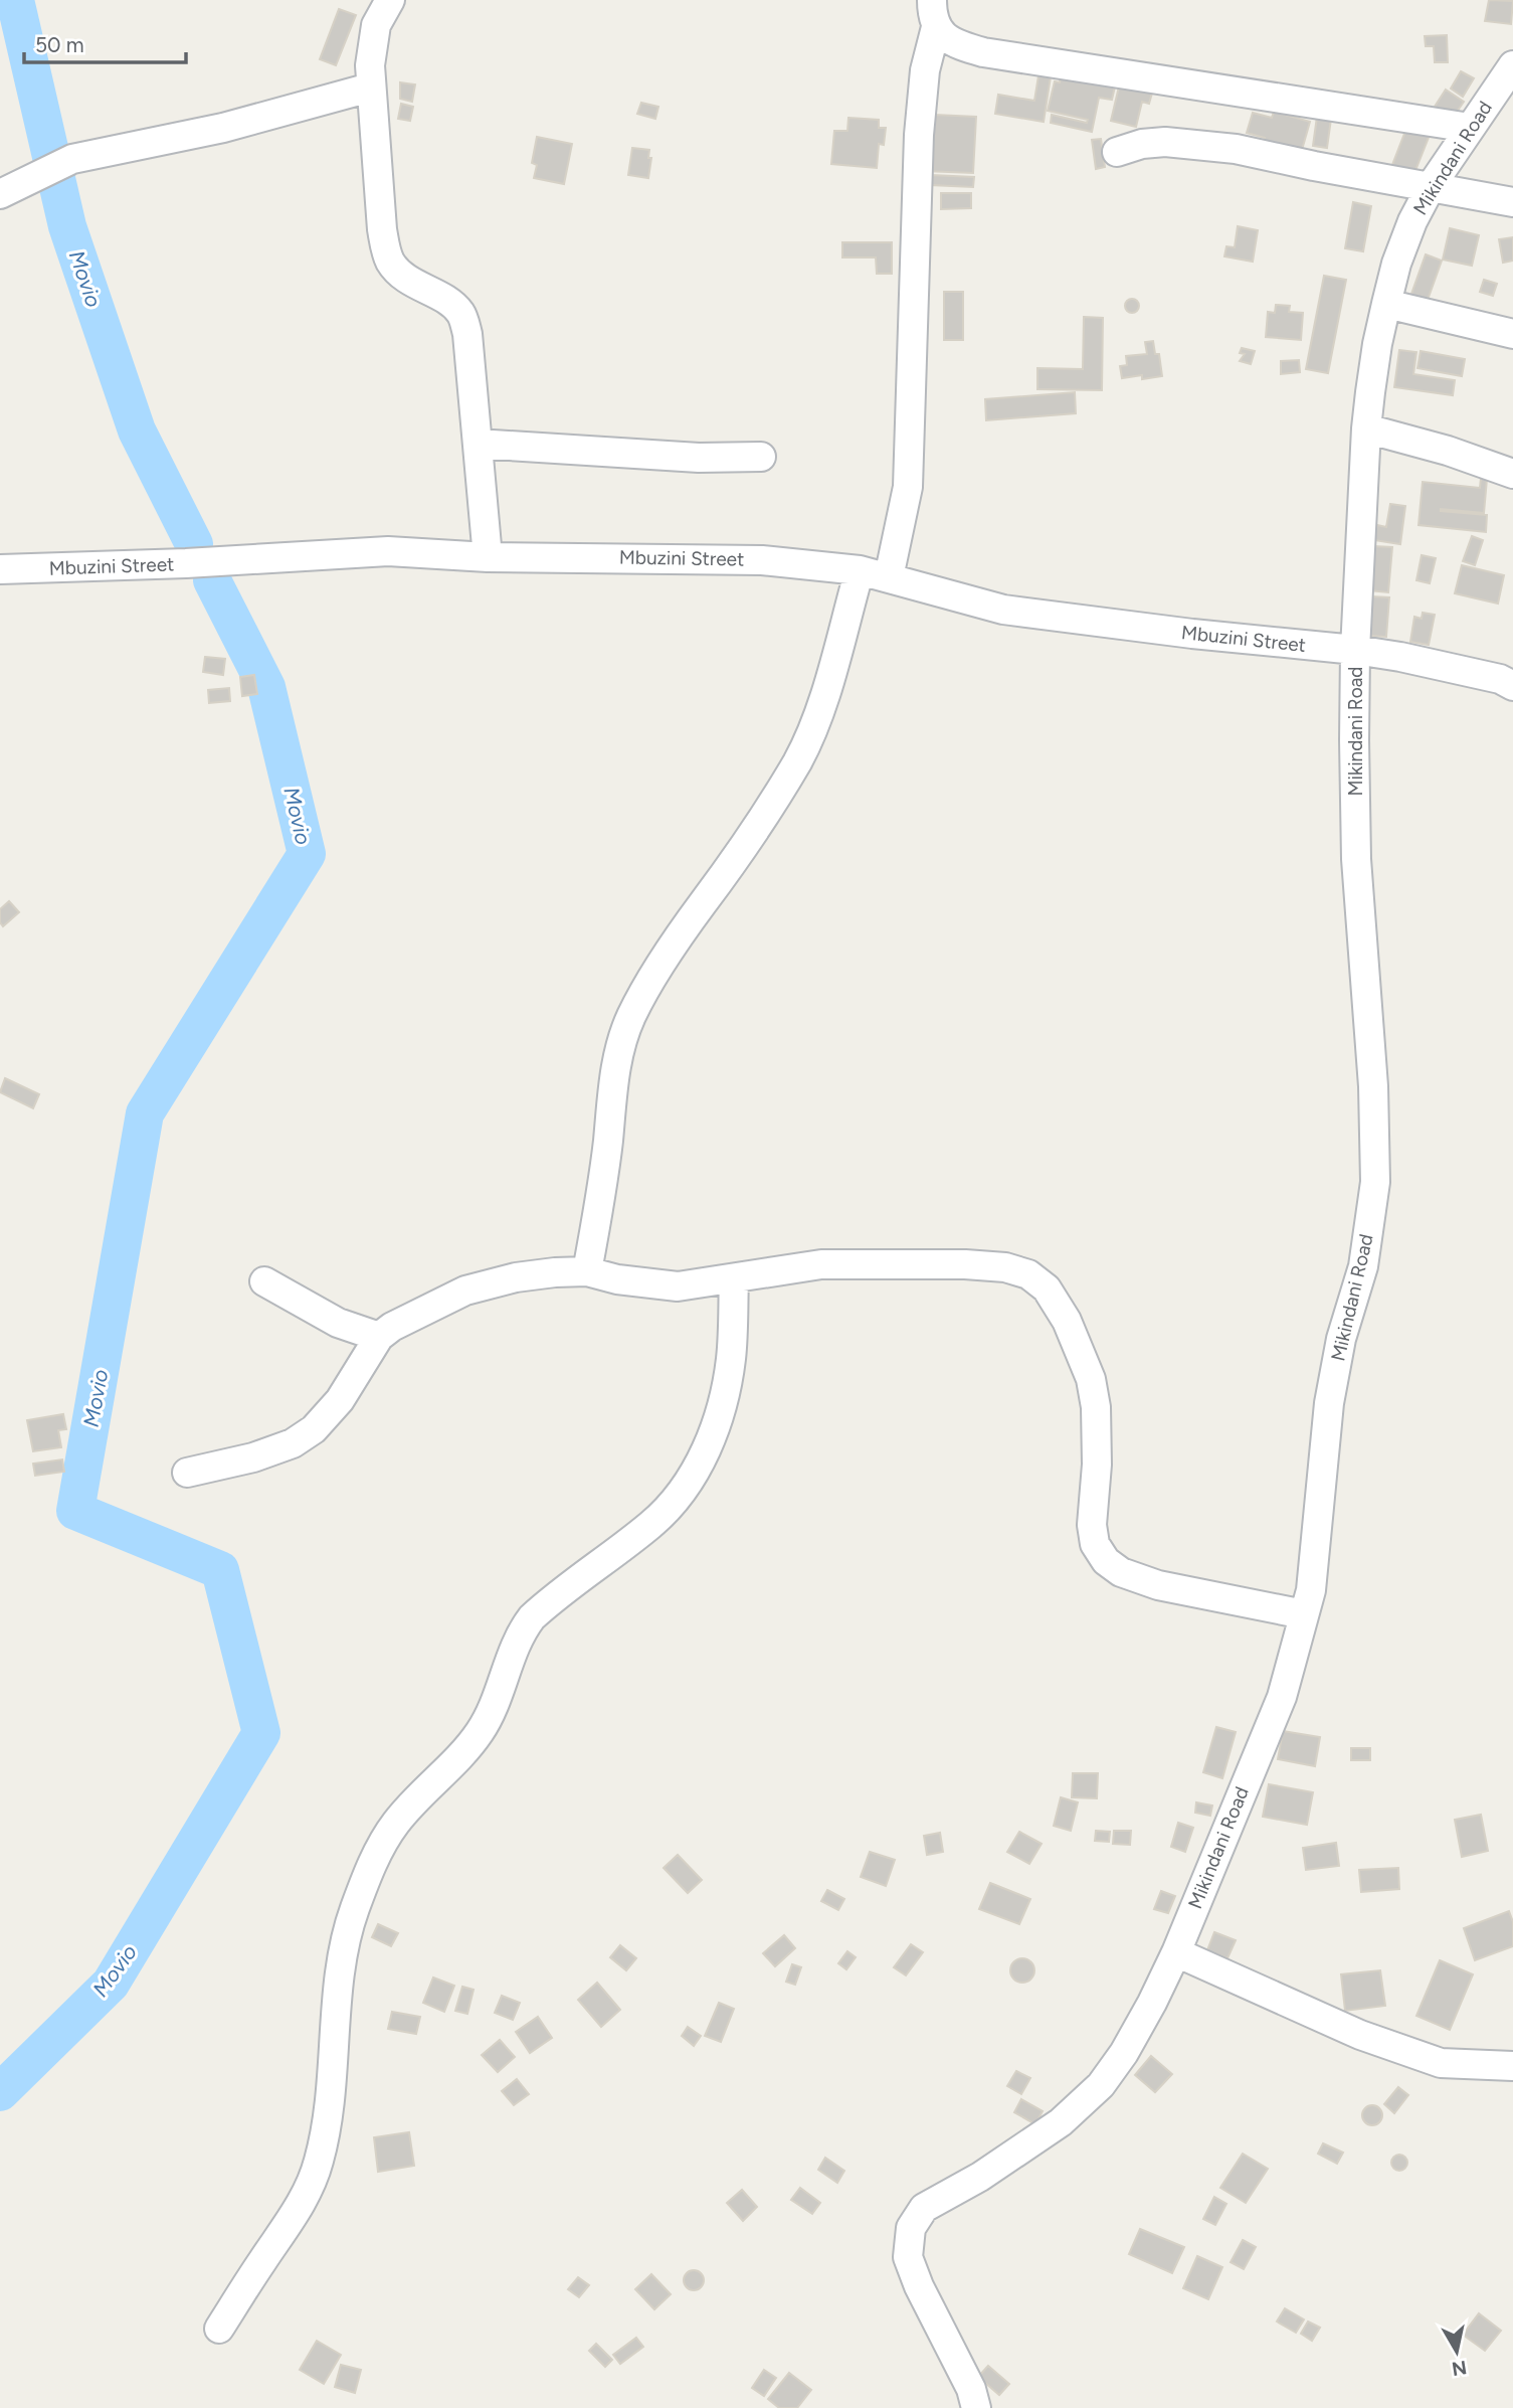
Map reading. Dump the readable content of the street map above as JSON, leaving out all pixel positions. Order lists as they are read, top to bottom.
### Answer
{
  "streets": {
    "street": ["Mikindani Road", "Mbuzini Street"]
  },
  "crossings": [
    ["Mikindani Road", "Mbuzini Street"]
  ],
  "water": ["Movio"],
  "scale_bar": "50 m",
  "north": "bottom"
}
